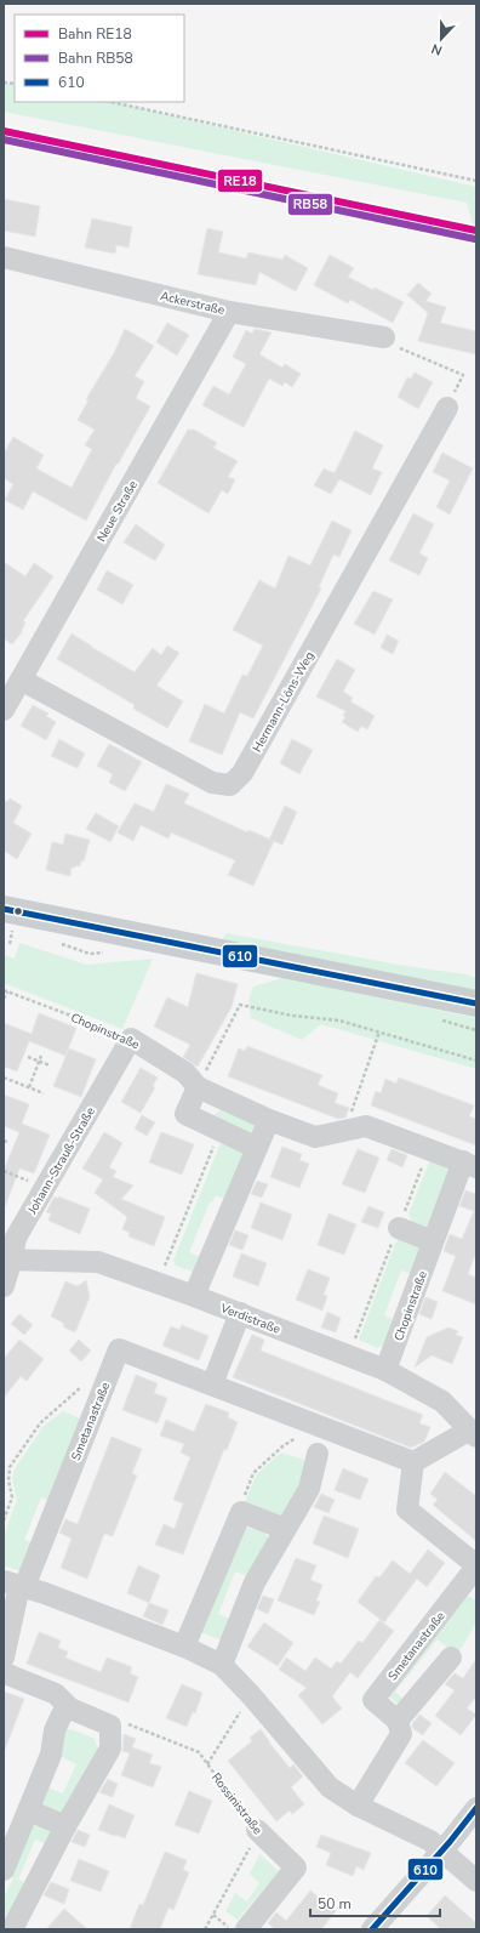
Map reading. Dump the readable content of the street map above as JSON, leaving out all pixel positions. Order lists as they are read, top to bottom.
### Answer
{
  "streets": {
    "street": [
      "Ackerstraße",
      "Neue Straße",
      "Hermann-Löns-Weg",
      "Chopinstraße",
      "Johann-Strauß-Straße",
      "Verdistraße",
      "Smetanastraße",
      "Rossinistraße"
    ]
  },
  "crossings": [
    ["Ackerstraße", "Neue Straße"],
    ["Neue Straße", "Hermann-Löns-Weg"],
    ["Chopinstraße", "Johann-Strauß-Straße"],
    ["Chopinstraße", "Verdistraße"],
    ["Johann-Strauß-Straße", "Verdistraße"]
  ],
  "lines": ["rail line RE18", "rail line RB58", "transit line 610"],
  "legend": ["Bahn RE18", "Bahn RB58", "610"],
  "scale_bar": "50 m",
  "north": "bottom"
}
